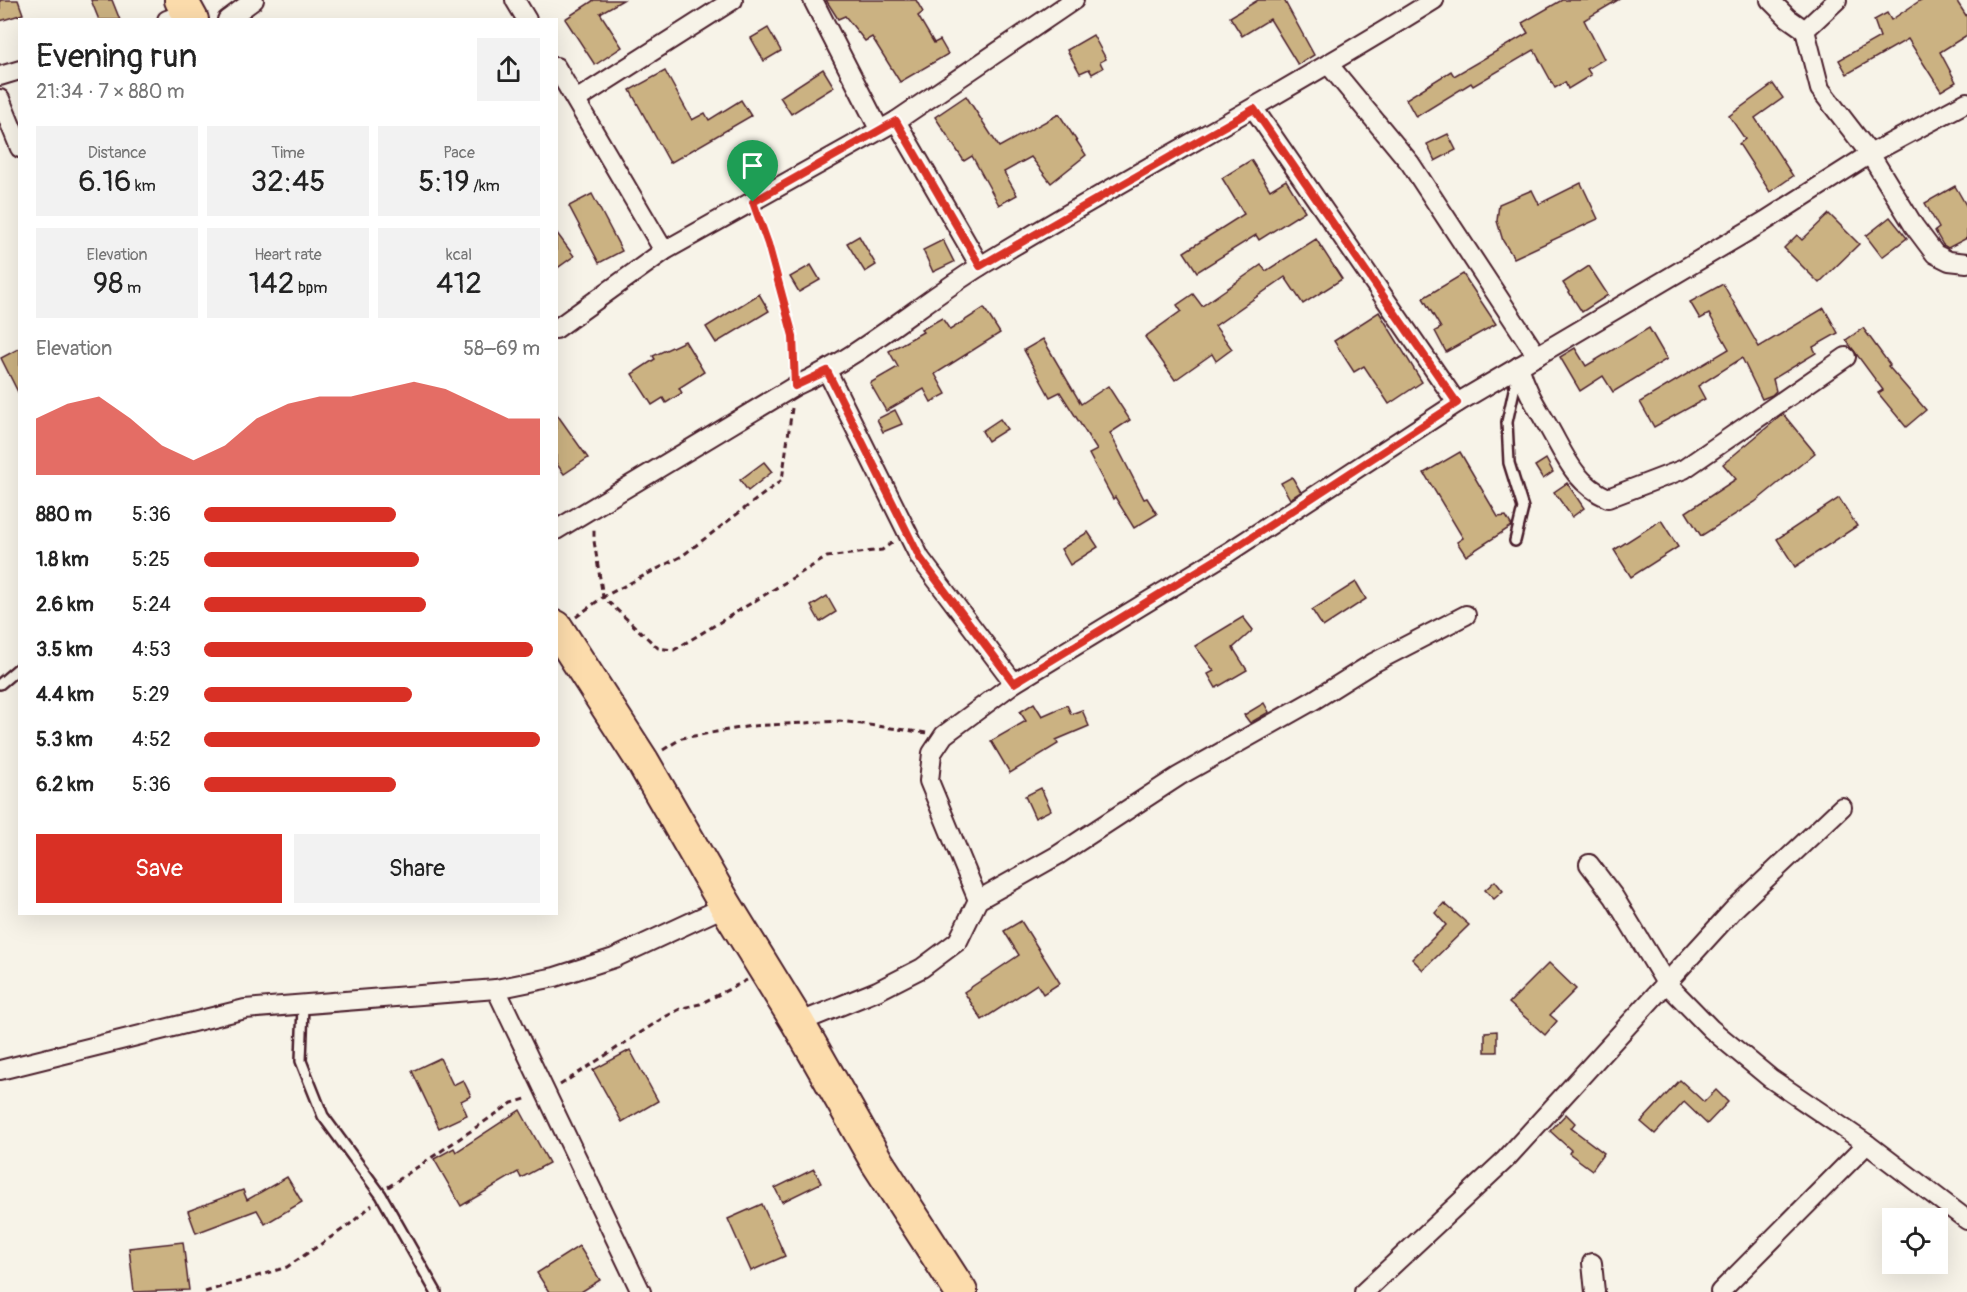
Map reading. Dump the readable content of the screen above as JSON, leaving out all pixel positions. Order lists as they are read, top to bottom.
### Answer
{
  "page": {
    "heading": ["Evening run", "21:34 · 7 × 880 m"],
    "stats": [
      ["Distance", "6.16 km"],
      ["Time", "32:45"],
      ["Pace", "5:19 /km"],
      ["Elevation", "98 m"],
      ["Heart rate", "142 bpm"],
      ["kcal", "412"]
    ],
    "chart": ["Elevation", "58–69 m"],
    "list": [
      {
        "name": "880 m",
        "note": "5:36"
      },
      {
        "name": "1.8 km",
        "note": "5:25"
      },
      {
        "name": "2.6 km",
        "note": "5:24"
      },
      {
        "name": "3.5 km",
        "note": "4:53"
      },
      {
        "name": "4.4 km",
        "note": "5:29"
      },
      {
        "name": "5.3 km",
        "note": "4:52"
      },
      {
        "name": "6.2 km",
        "note": "5:36"
      }
    ],
    "buttons": ["Save", "Share"]
  }
}
